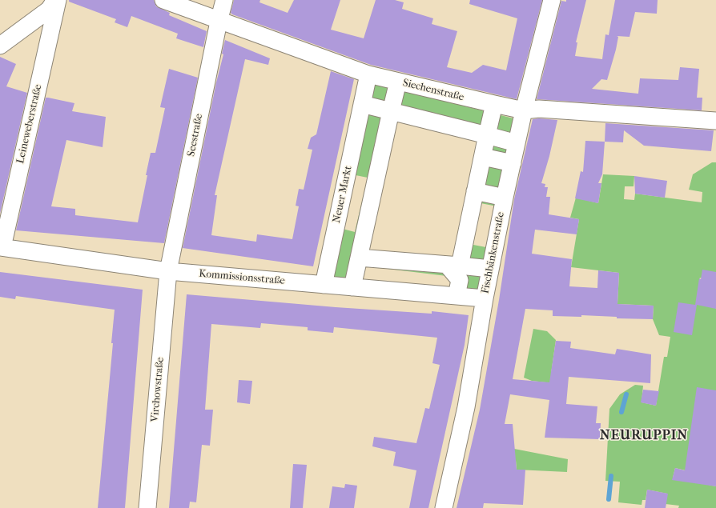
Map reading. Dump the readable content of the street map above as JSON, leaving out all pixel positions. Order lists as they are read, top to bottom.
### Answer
{
  "streets": {
    "street": [
      "Siechenstraße",
      "Leineweberstraße",
      "Seestraße",
      "Neuer Markt",
      "Fischbänkenstraße",
      "Kommissionsstraße",
      "Virchowstraße"
    ]
  },
  "crossings": [
    ["Siechenstraße", "Seestraße"],
    ["Siechenstraße", "Neuer Markt"],
    ["Siechenstraße", "Fischbänkenstraße"],
    ["Leineweberstraße", "Kommissionsstraße"],
    ["Seestraße", "Kommissionsstraße"],
    ["Seestraße", "Virchowstraße"],
    ["Neuer Markt", "Kommissionsstraße"],
    ["Fischbänkenstraße", "Kommissionsstraße"],
    ["Kommissionsstraße", "Virchowstraße"]
  ],
  "districts": ["NEURUPPIN"]
}
